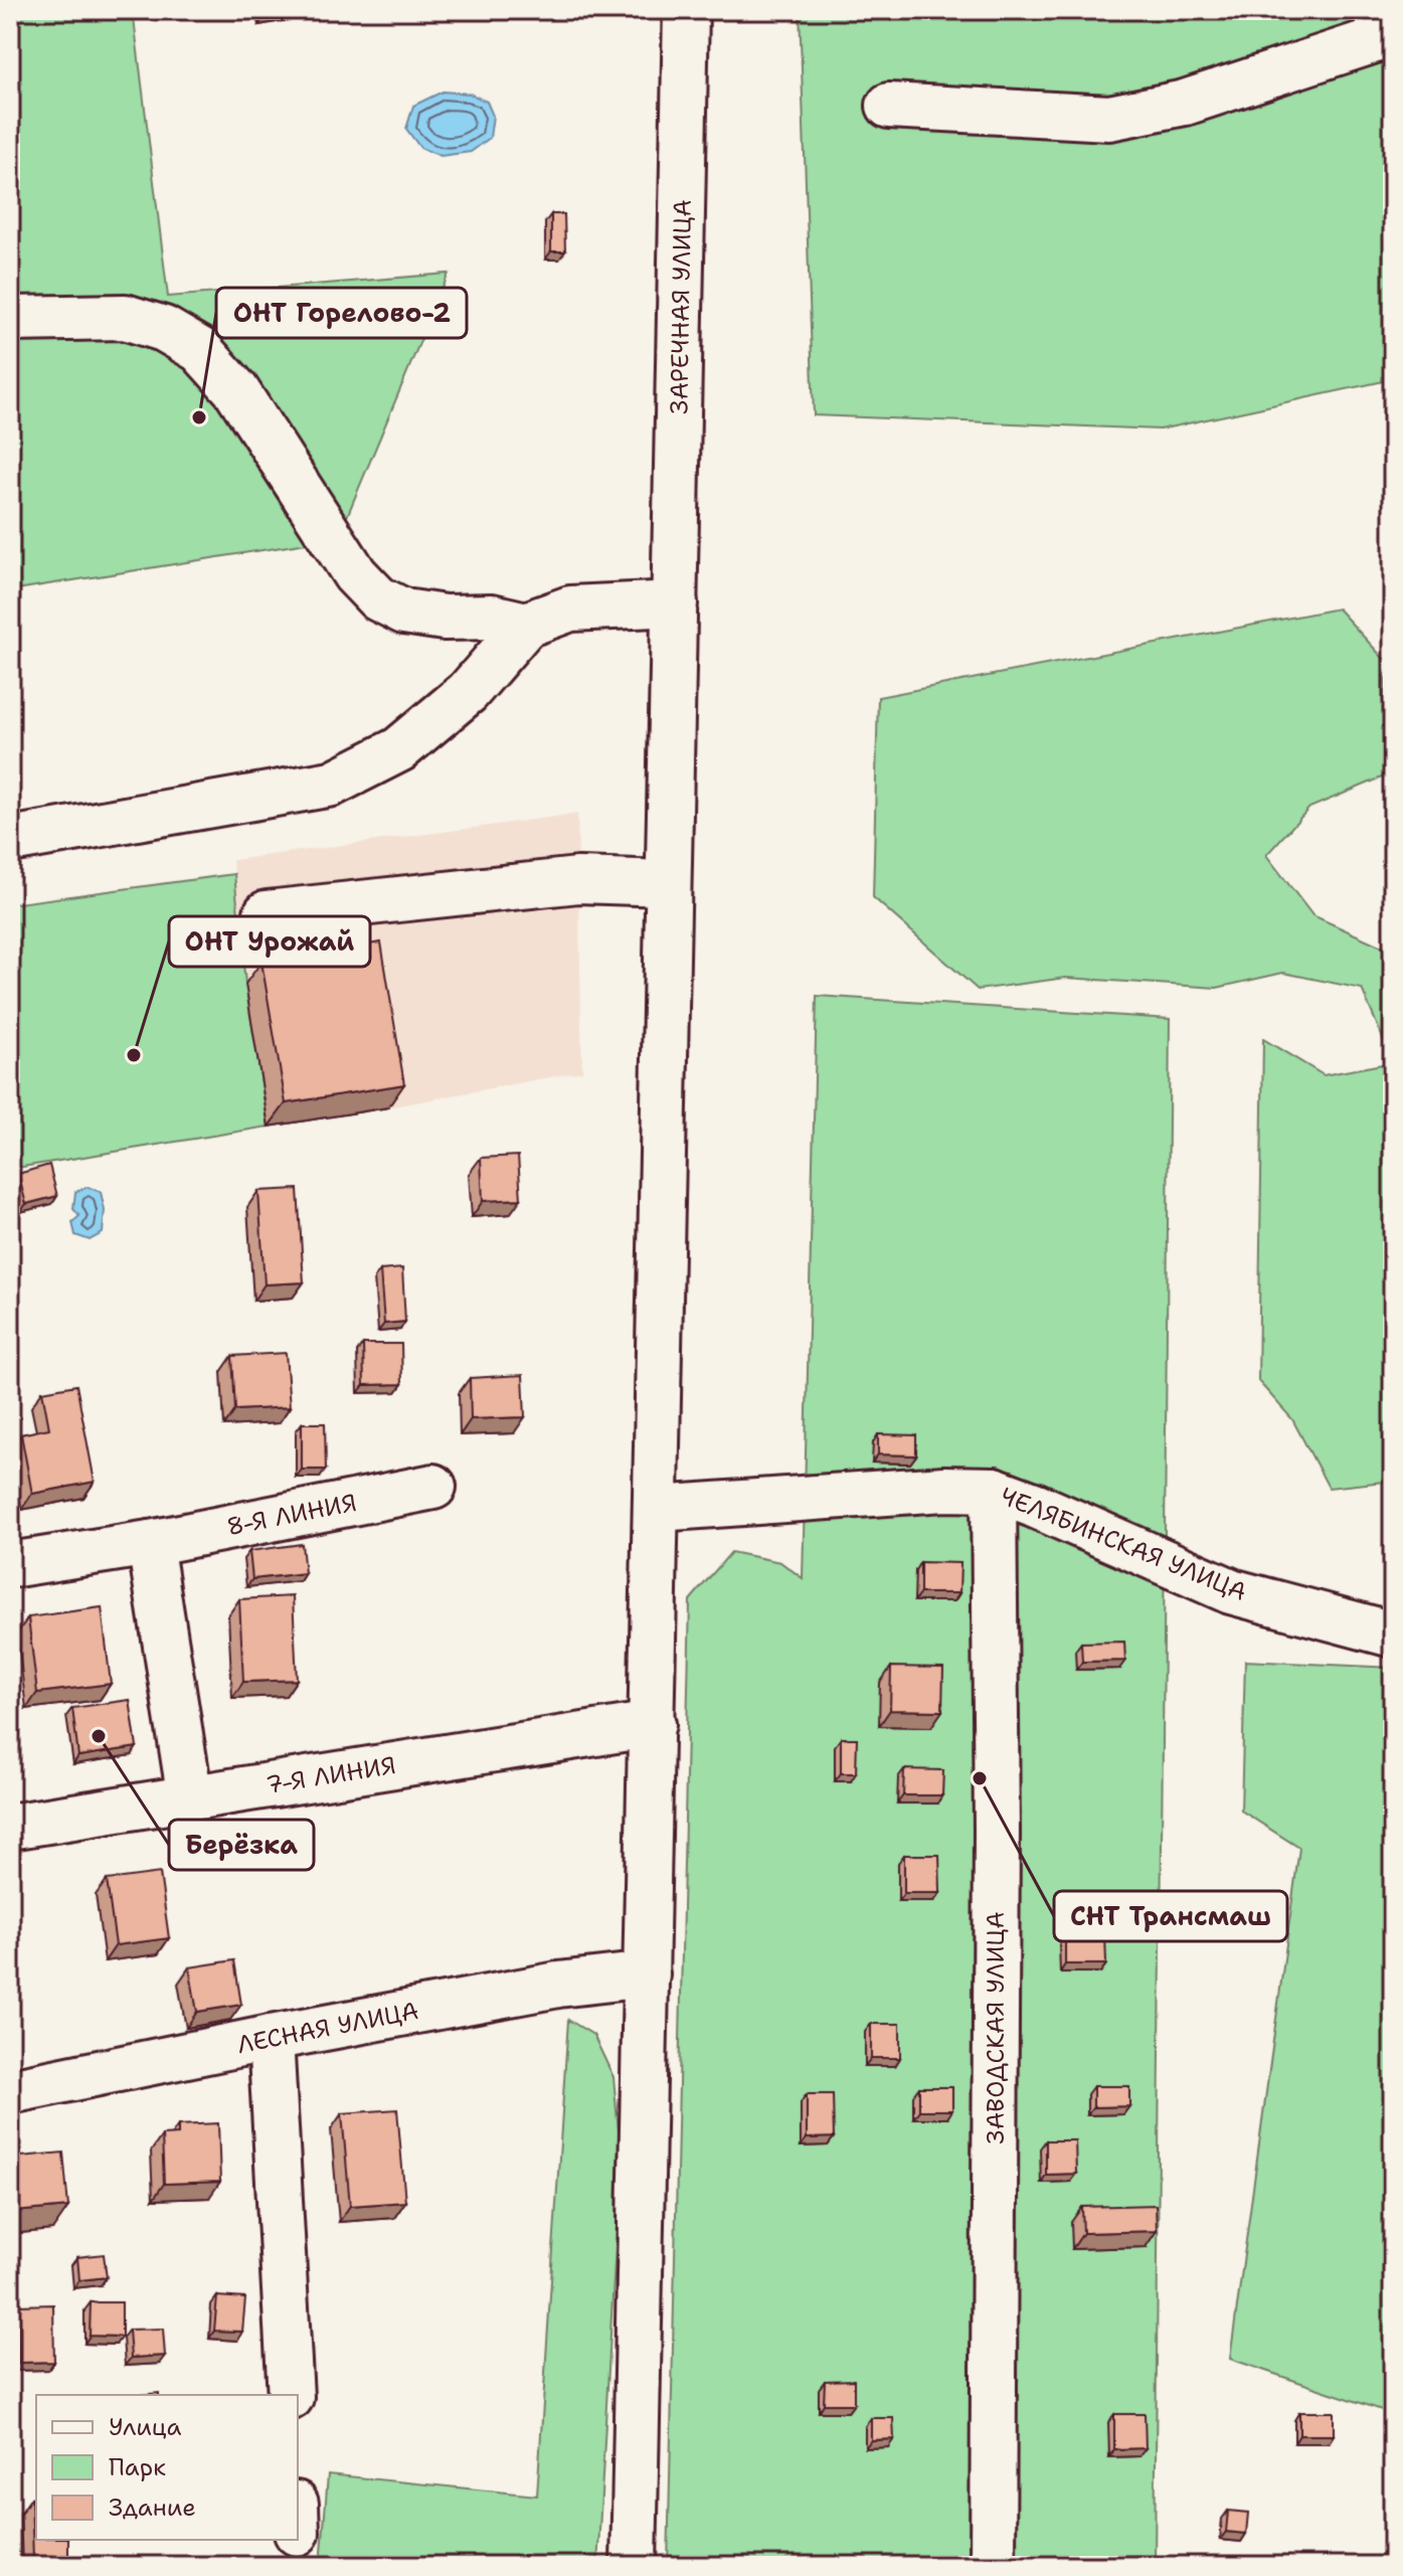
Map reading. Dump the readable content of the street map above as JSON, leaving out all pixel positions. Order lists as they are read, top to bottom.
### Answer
{
  "streets": {
    "street": [
      "ЗАРЕЧНАЯ УЛИЦА",
      "8-Я ЛИНИЯ",
      "ЧЕЛЯБИНСКАЯ УЛИЦА",
      "7-Я ЛИНИЯ",
      "ЛЕСНАЯ УЛИЦА",
      "ЗАВОДСКАЯ УЛИЦА"
    ]
  },
  "crossings": [
    ["ЗАРЕЧНАЯ УЛИЦА", "ЧЕЛЯБИНСКАЯ УЛИЦА"],
    ["ЗАРЕЧНАЯ УЛИЦА", "7-Я ЛИНИЯ"],
    ["ЗАРЕЧНАЯ УЛИЦА", "ЛЕСНАЯ УЛИЦА"],
    ["ЧЕЛЯБИНСКАЯ УЛИЦА", "ЗАВОДСКАЯ УЛИЦА"]
  ],
  "places": [
    "ОНТ Горелово-2",
    "ОНТ Урожай",
    "Берёзка",
    "СНТ Трансмаш"
  ],
  "legend": ["Улица", "Парк", "Здание"]
}
